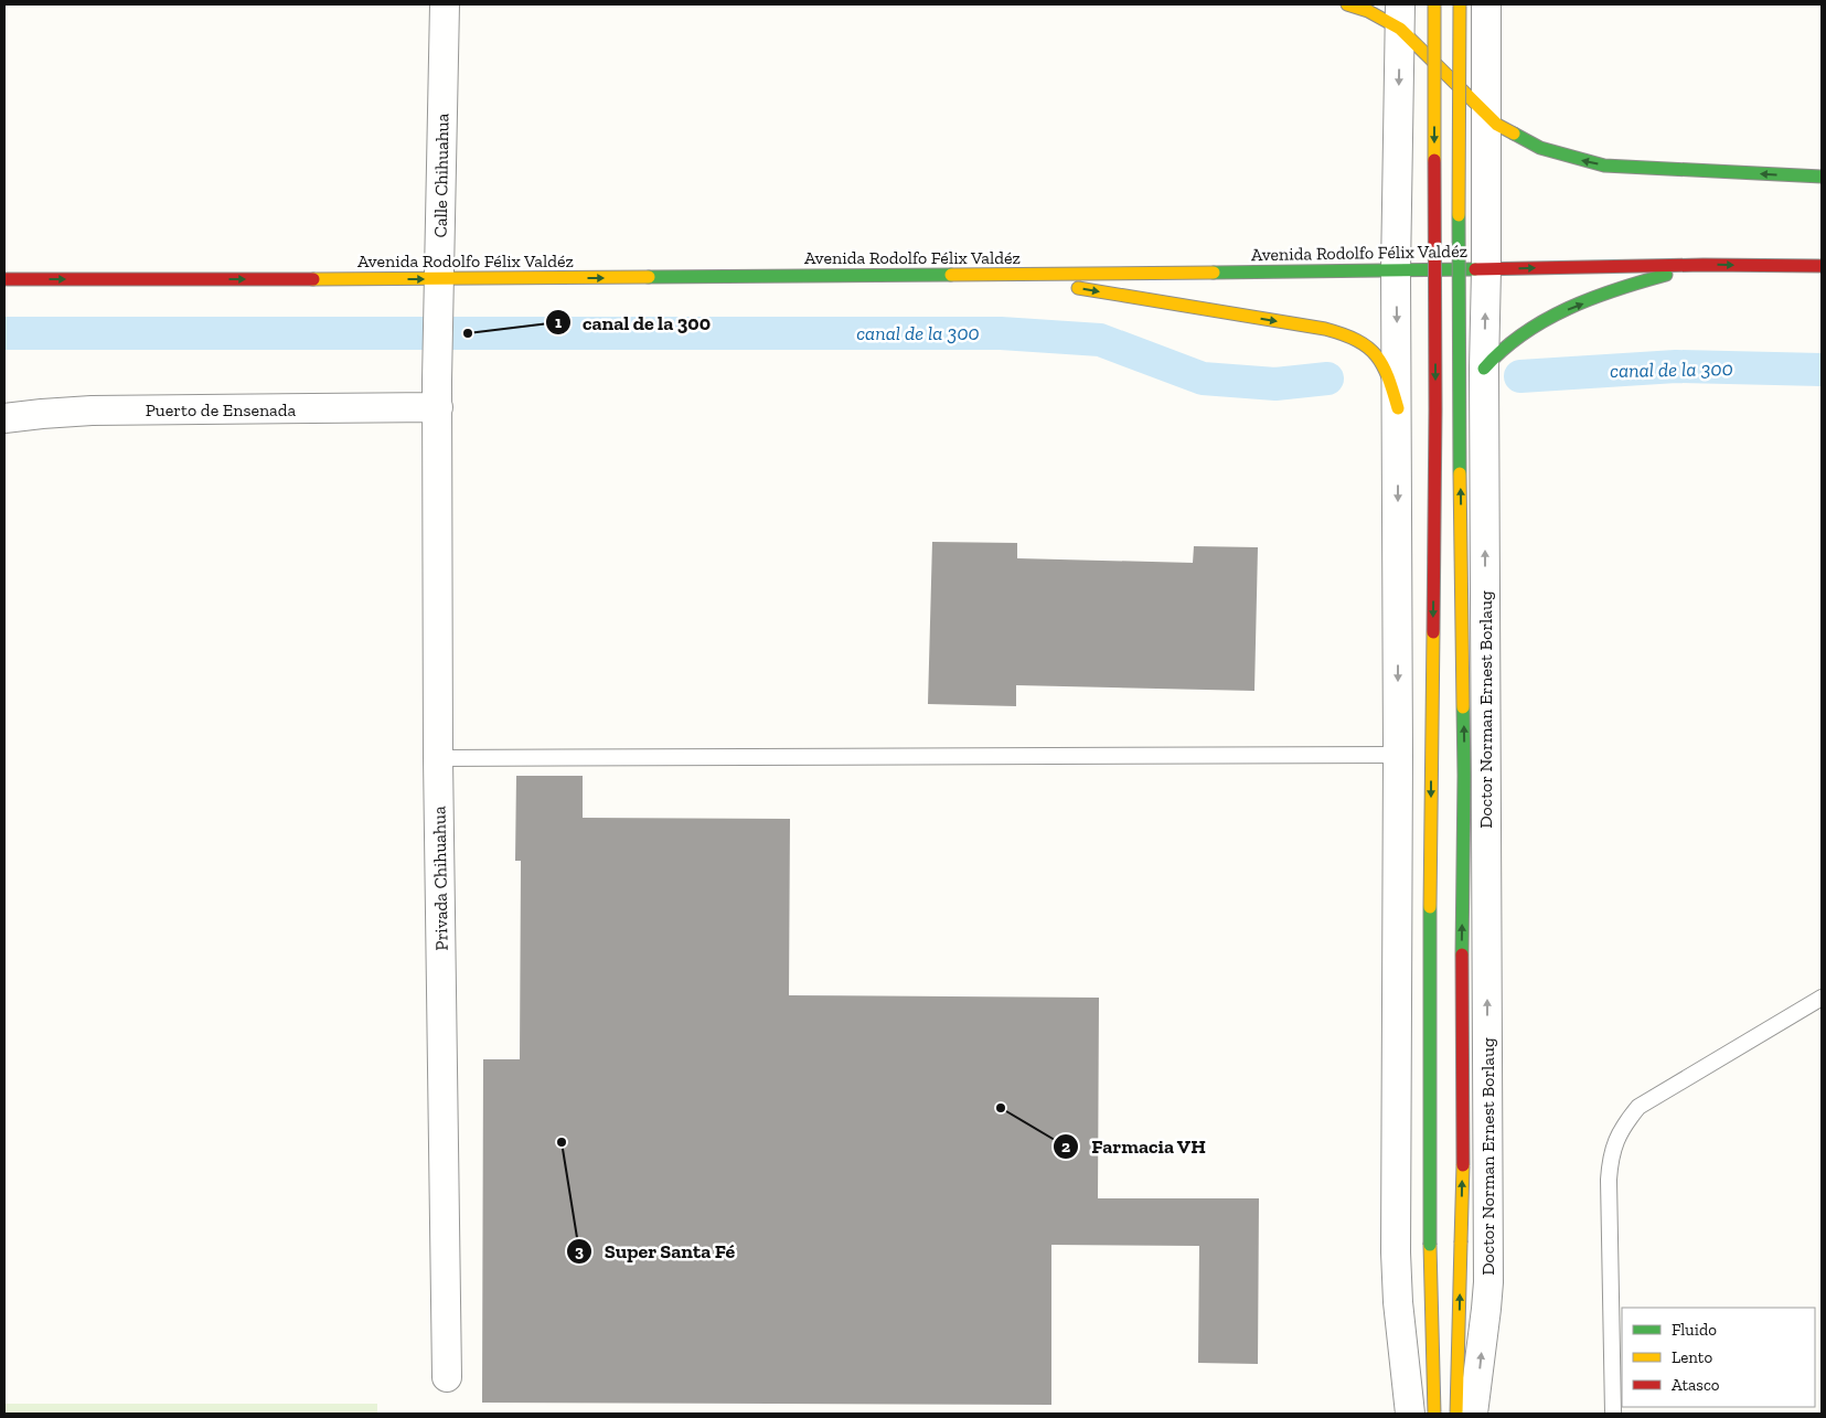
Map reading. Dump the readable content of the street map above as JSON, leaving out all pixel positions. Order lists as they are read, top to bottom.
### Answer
{
  "streets": {
    "main road": ["Avenida Rodolfo Félix Valdéz", "Doctor Norman Ernest Borlaug"],
    "street": ["Calle Chihuahua", "Puerto de Ensenada", "Privada Chihuahua"]
  },
  "crossings": [
    ["Calle Chihuahua", "Avenida Rodolfo Félix Valdéz"],
    ["Calle Chihuahua", "Puerto de Ensenada"],
    ["Calle Chihuahua", "Privada Chihuahua"],
    ["Avenida Rodolfo Félix Valdéz", "Doctor Norman Ernest Borlaug"],
    ["Puerto de Ensenada", "Privada Chihuahua"]
  ],
  "one_way": ["Avenida Rodolfo Félix Valdéz"],
  "water": ["canal de la 300"],
  "places": ["canal de la 300", "Farmacia VH", "Super Santa Fé"],
  "legend": ["Fluido", "Lento", "Atasco"]
}
